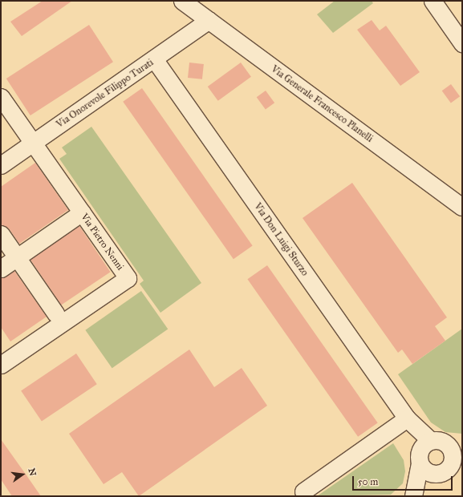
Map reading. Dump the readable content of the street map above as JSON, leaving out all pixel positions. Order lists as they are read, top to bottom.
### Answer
{
  "streets": {
    "street": [
      "Via Onorevole Filippo Turati",
      "Via Generale Francesco Planelli",
      "Via Don Luigi Sturzo",
      "Via Pietro Nenni"
    ]
  },
  "crossings": [
    ["Via Onorevole Filippo Turati", "Via Generale Francesco Planelli"],
    ["Via Onorevole Filippo Turati", "Via Don Luigi Sturzo"],
    ["Via Onorevole Filippo Turati", "Via Pietro Nenni"]
  ],
  "scale_bar": "50 m",
  "north": "right"
}
